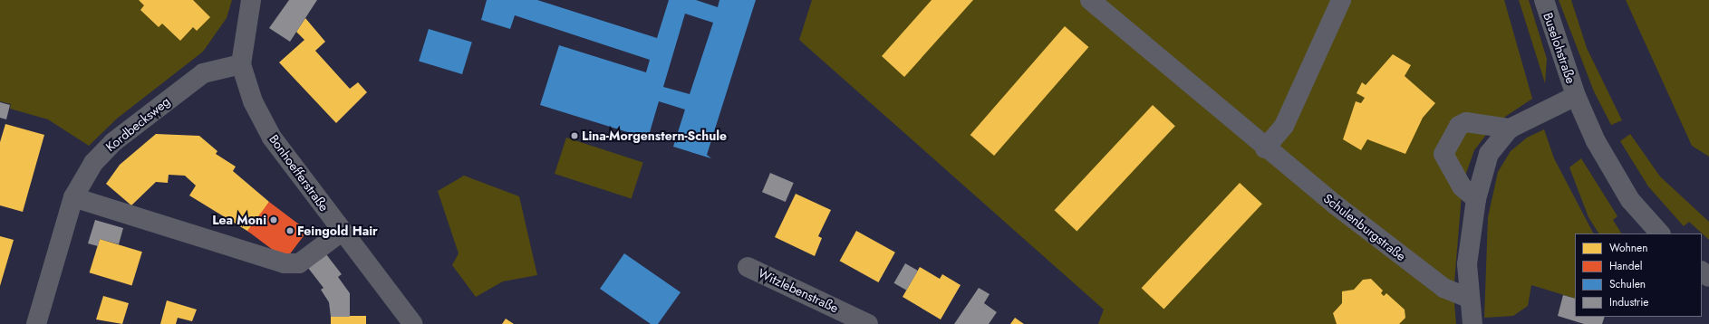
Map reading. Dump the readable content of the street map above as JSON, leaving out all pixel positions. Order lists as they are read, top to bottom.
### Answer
{
  "streets": {
    "street": [
      "Buselohstraße",
      "Kordbecksweg",
      "Bonhoefferstraße",
      "Schulenburgstraße",
      "Witzlebenstraße"
    ]
  },
  "crossings": [
    ["Kordbecksweg", "Bonhoefferstraße"]
  ],
  "places": ["Lina-Morgenstern-Schule", "Lea Moni", "Feingold Hair"],
  "legend": [
    "Wohnen",
    "Handel",
    "Schulen",
    "Industrie"
  ]
}
